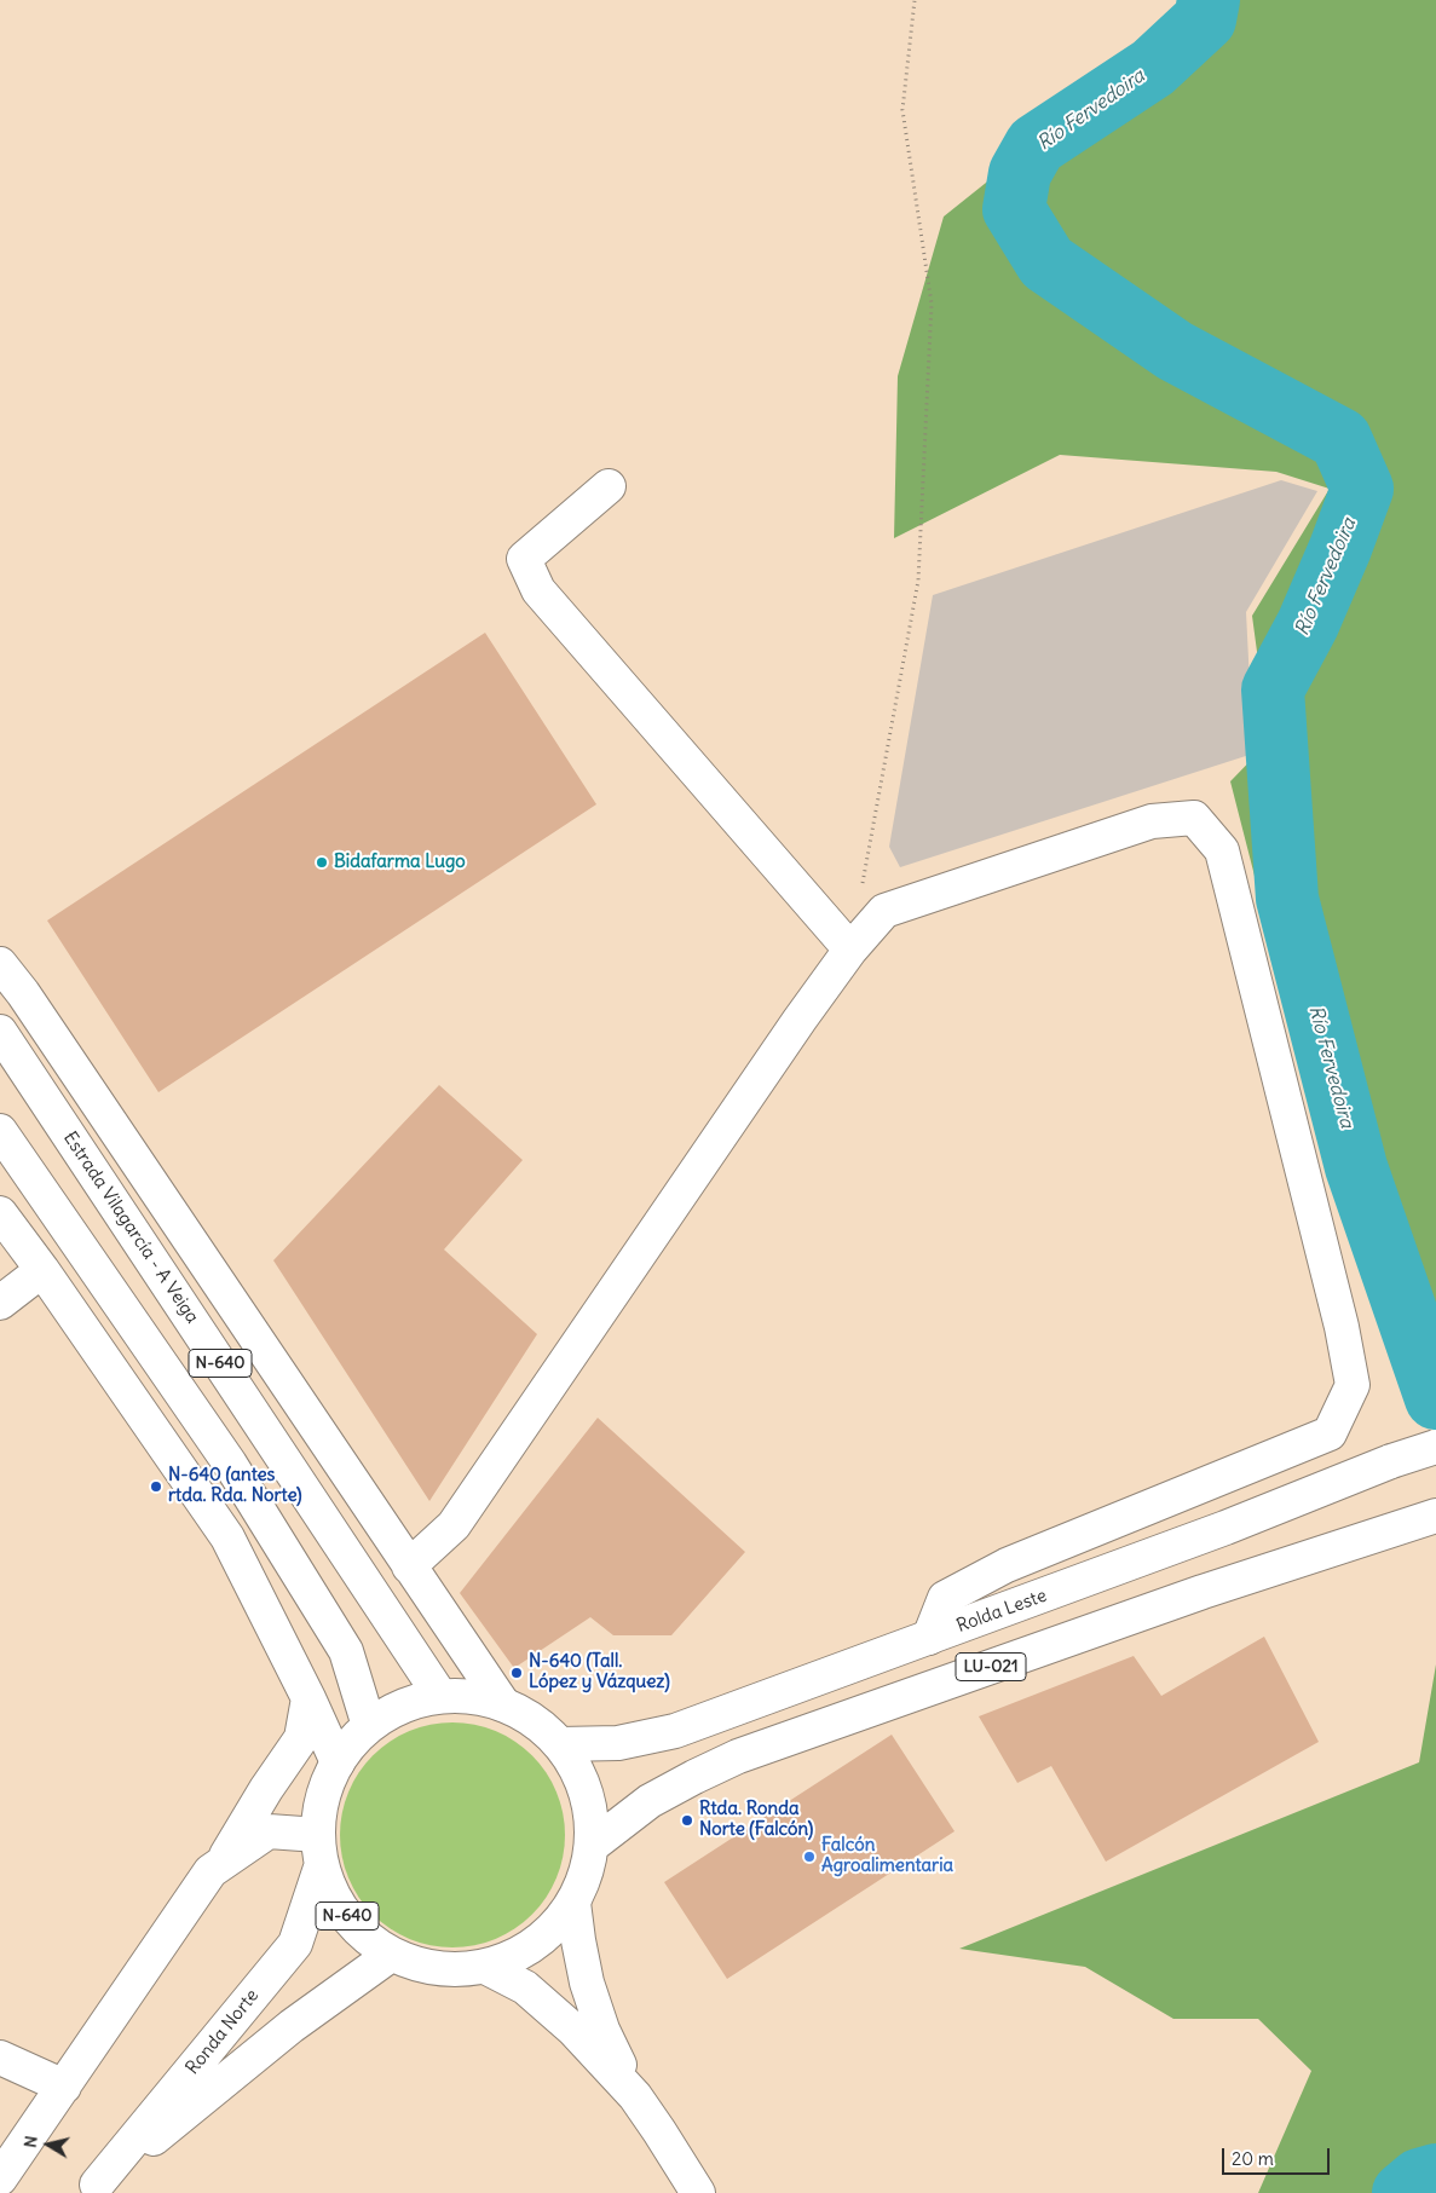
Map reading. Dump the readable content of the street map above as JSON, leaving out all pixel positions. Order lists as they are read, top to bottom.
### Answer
{
  "streets": {
    "main road": [
      "Estrada Vilagarcía - A Veiga",
      "N-640",
      "Rolda Leste",
      "LU-021",
      "Ronda Norte"
    ]
  },
  "crossings": [
    ["Estrada Vilagarcía - A Veiga", "N-640"],
    ["N-640", "Rolda Leste"],
    ["N-640", "LU-021"],
    ["N-640", "Ronda Norte"]
  ],
  "water": ["Río Fervedoira"],
  "places": [
    "Bidafarma Lugo",
    "N-640 (antes rtda. Rda. Norte)",
    "N-640 (Tall. López y Vázquez)",
    "Rtda. Ronda Norte (Falcón)",
    "Falcón Agroalimentaria"
  ],
  "scale_bar": "20 m",
  "north": "left"
}
